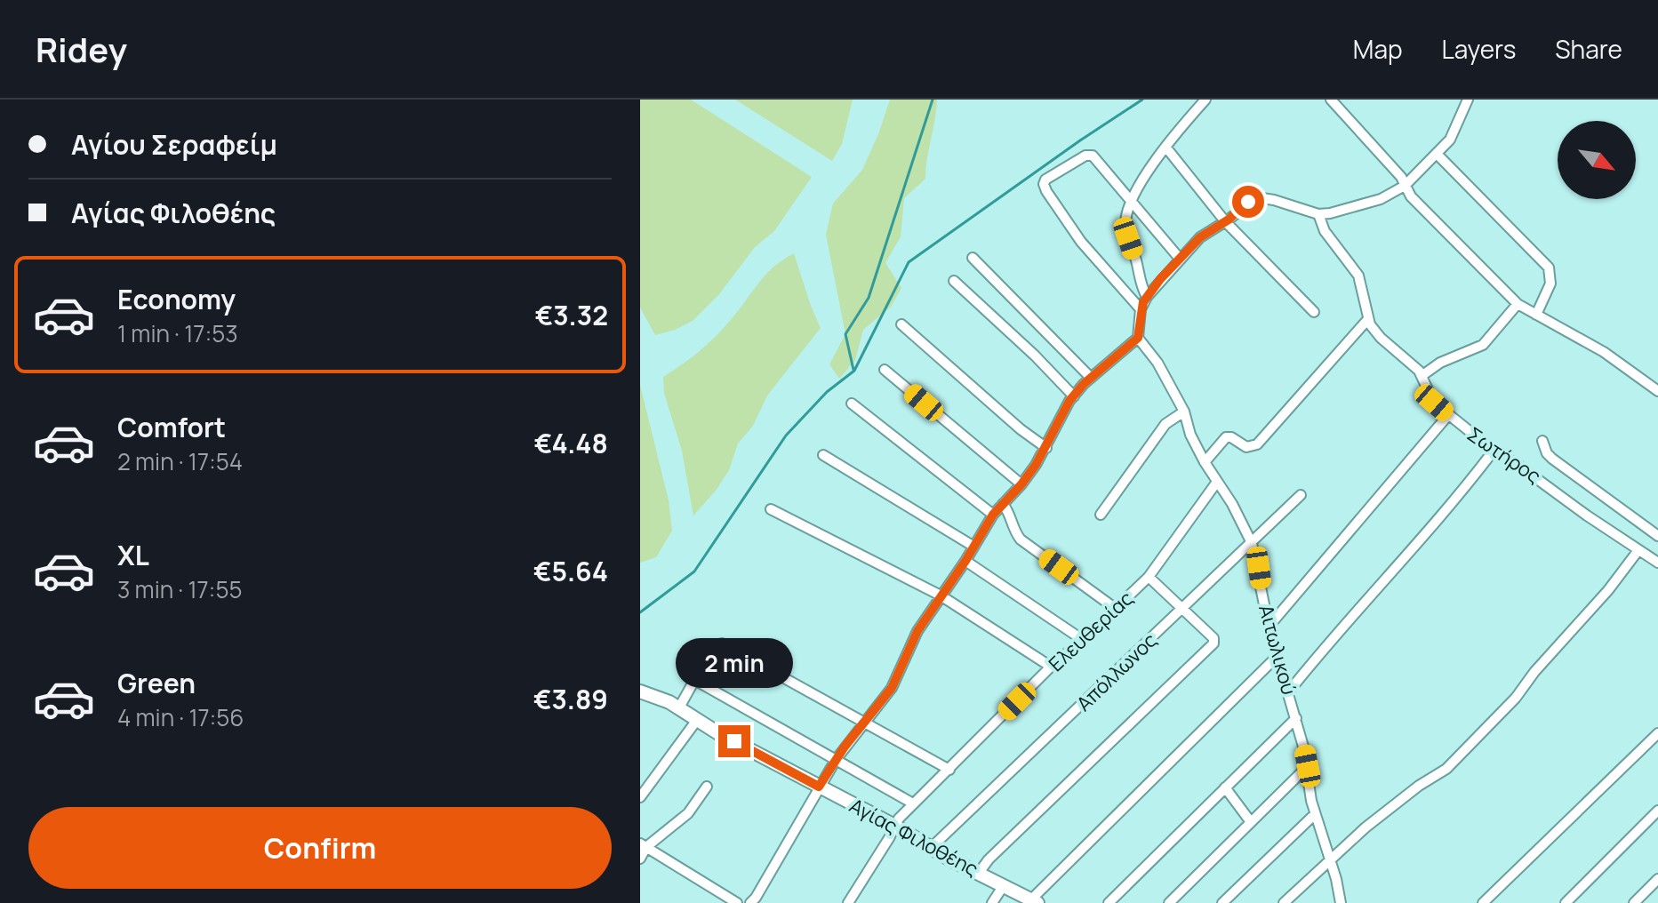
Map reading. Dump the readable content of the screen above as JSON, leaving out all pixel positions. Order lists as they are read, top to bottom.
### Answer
{
  "streets": {
    "street": [
      "Σωτήρος",
      "Ελευθερίας",
      "Αιτωλικού",
      "Απόλλωνος",
      "Αγίας Φιλοθέης"
    ]
  },
  "crossings": [
    ["Ελευθερίας", "Αιτωλικού"],
    ["Ελευθερίας", "Αγίας Φιλοθέης"],
    ["Αιτωλικού", "Απόλλωνος"],
    ["Απόλλωνος", "Αγίας Φιλοθέης"]
  ],
  "north": "bottom right",
  "page": {
    "header": "Ridey",
    "nav": ["Map", "Layers", "Share"],
    "banner": ["Αγίου Σεραφείμ", "Αγίας Φιλοθέης"],
    "list": [
      {
        "name": "Economy",
        "note": "1 min · 17:53",
        "value": "€3.32"
      },
      {
        "name": "Comfort",
        "note": "2 min · 17:54",
        "value": "€4.48"
      },
      {
        "name": "XL",
        "note": "3 min · 17:55",
        "value": "€5.64"
      },
      {
        "name": "Green",
        "note": "4 min · 17:56",
        "value": "€3.89"
      }
    ],
    "bubble": "2 min",
    "buttons": "Confirm"
  }
}
